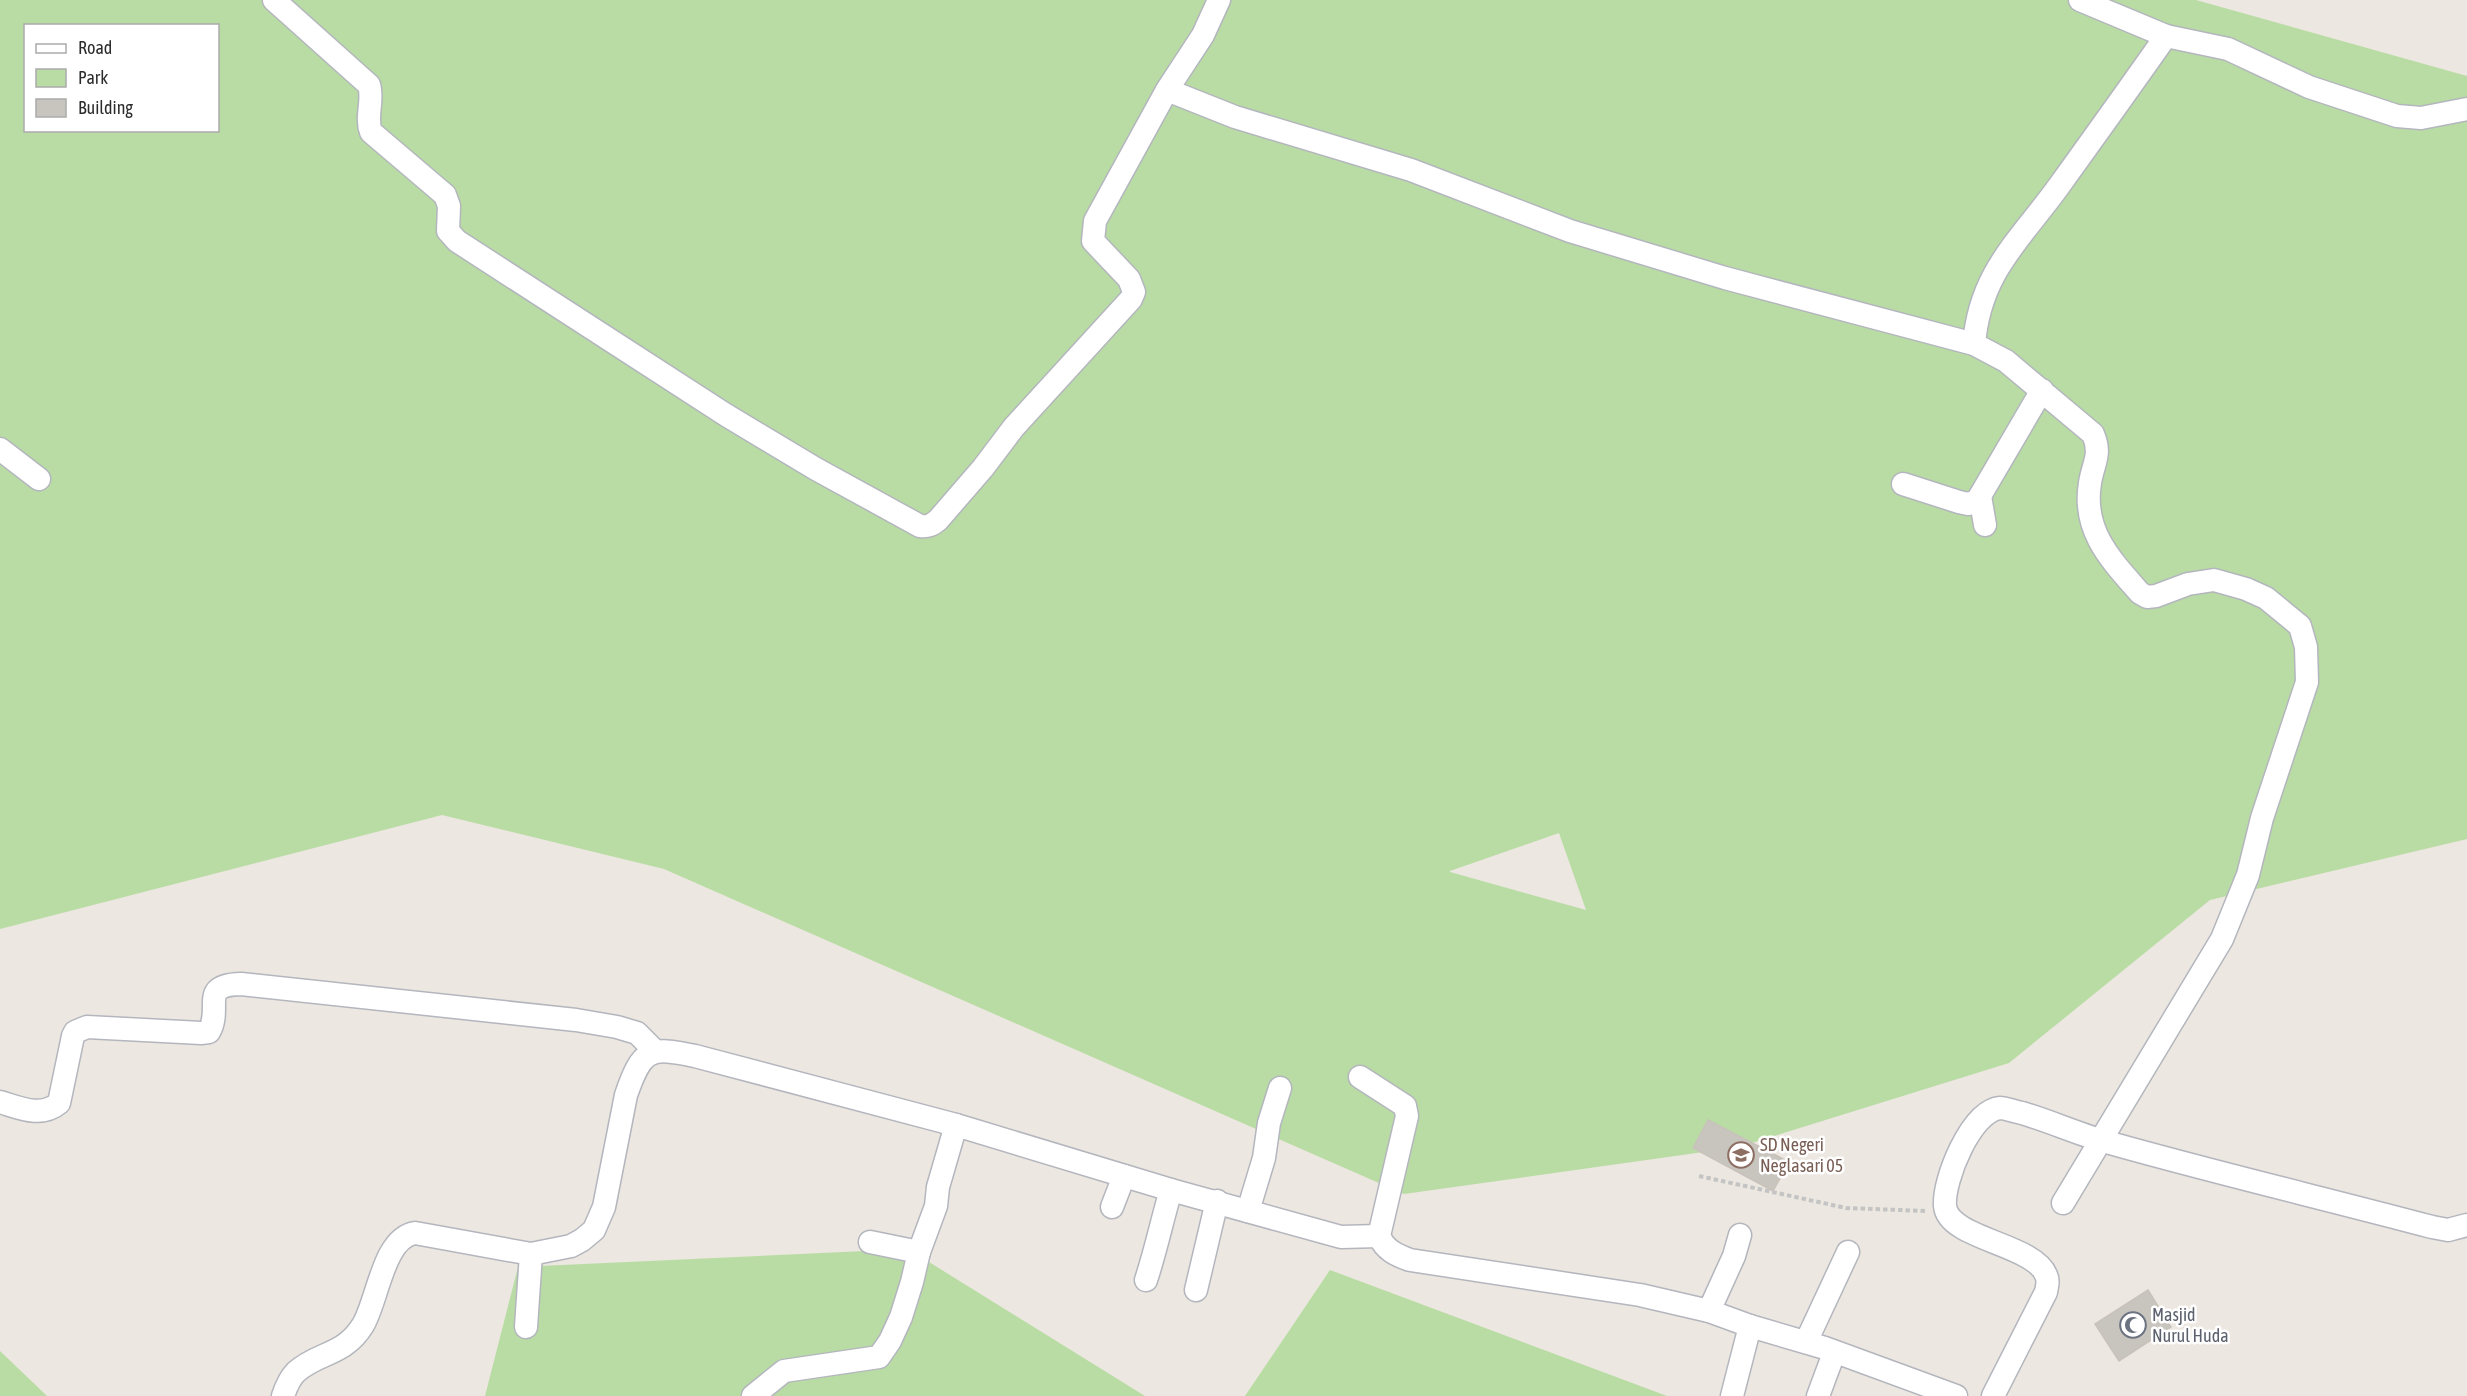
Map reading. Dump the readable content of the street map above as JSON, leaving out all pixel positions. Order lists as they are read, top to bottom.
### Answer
{
  "places": {
    "school or university": ["SD Negeri Neglasari 05"],
    "mosque": ["Masjid Nurul Huda"]
  },
  "legend": ["Road", "Park", "Building"]
}
